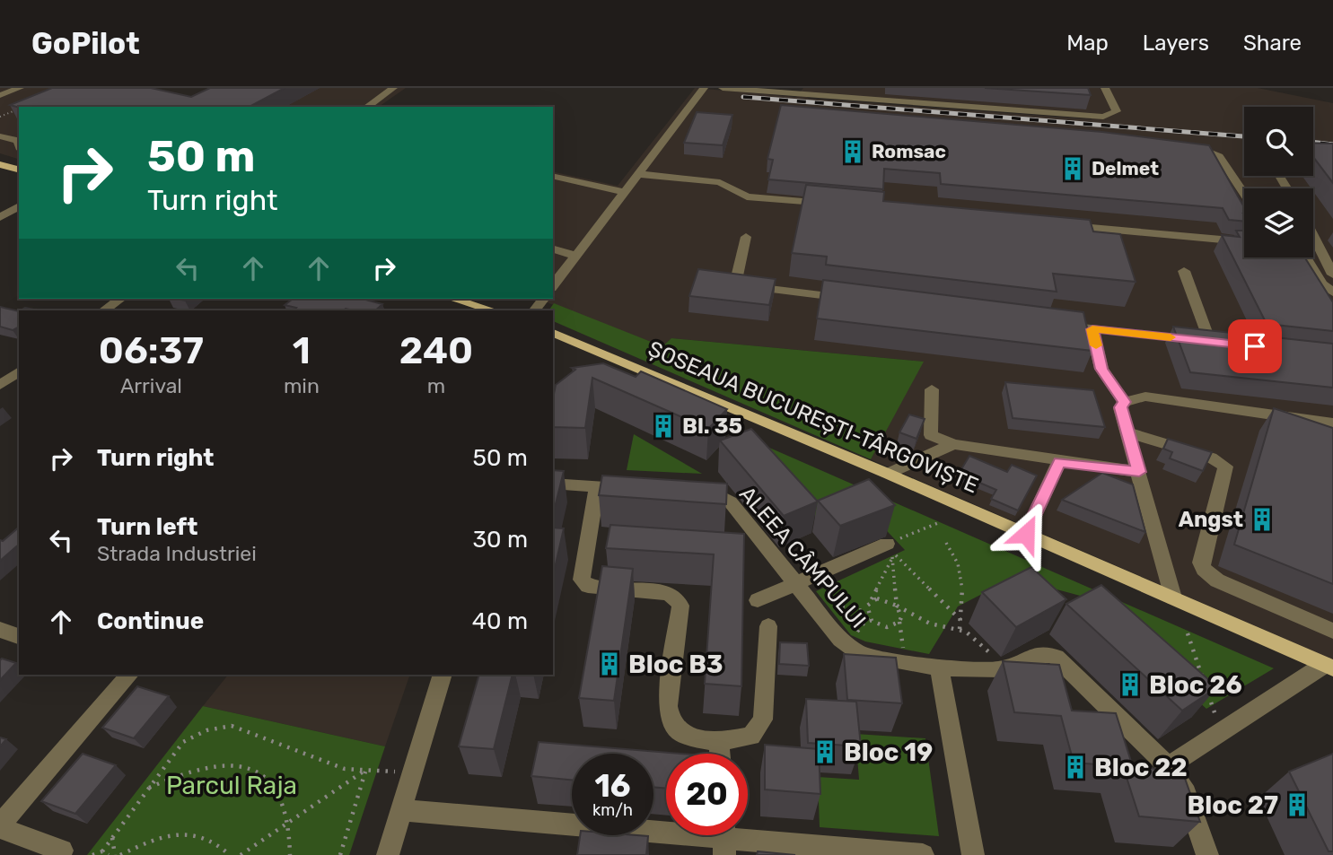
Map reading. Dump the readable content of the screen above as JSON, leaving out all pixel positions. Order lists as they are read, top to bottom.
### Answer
{
  "streets": {
    "main road": ["ȘOSEAUA BUCUREȘTI-TÂRGOVIȘTE"],
    "street": ["ALEEA CÂMPULUI"]
  },
  "parks": ["Parcul Raja"],
  "places": {
    "building": [
      "Romsac",
      "Delmet",
      "Bl. 35",
      "Angst",
      "Bloc B3",
      "Bloc 26",
      "Bloc 19",
      "Bloc 22",
      "Bloc 27"
    ]
  },
  "page": {
    "header": "GoPilot",
    "nav": ["Map", "Layers", "Share"],
    "turn": ["50 m", "Turn right"],
    "eta": [
      "06:37",
      "Arrival",
      "1",
      "min",
      "240",
      "m"
    ],
    "list": [
      {
        "name": "Turn right",
        "value": "50 m"
      },
      {
        "name": "Turn left",
        "note": "Strada Industriei",
        "value": "30 m"
      },
      {
        "name": "Continue",
        "value": "40 m"
      }
    ],
    "speed": "16 km/h",
    "limit": "20"
  }
}
